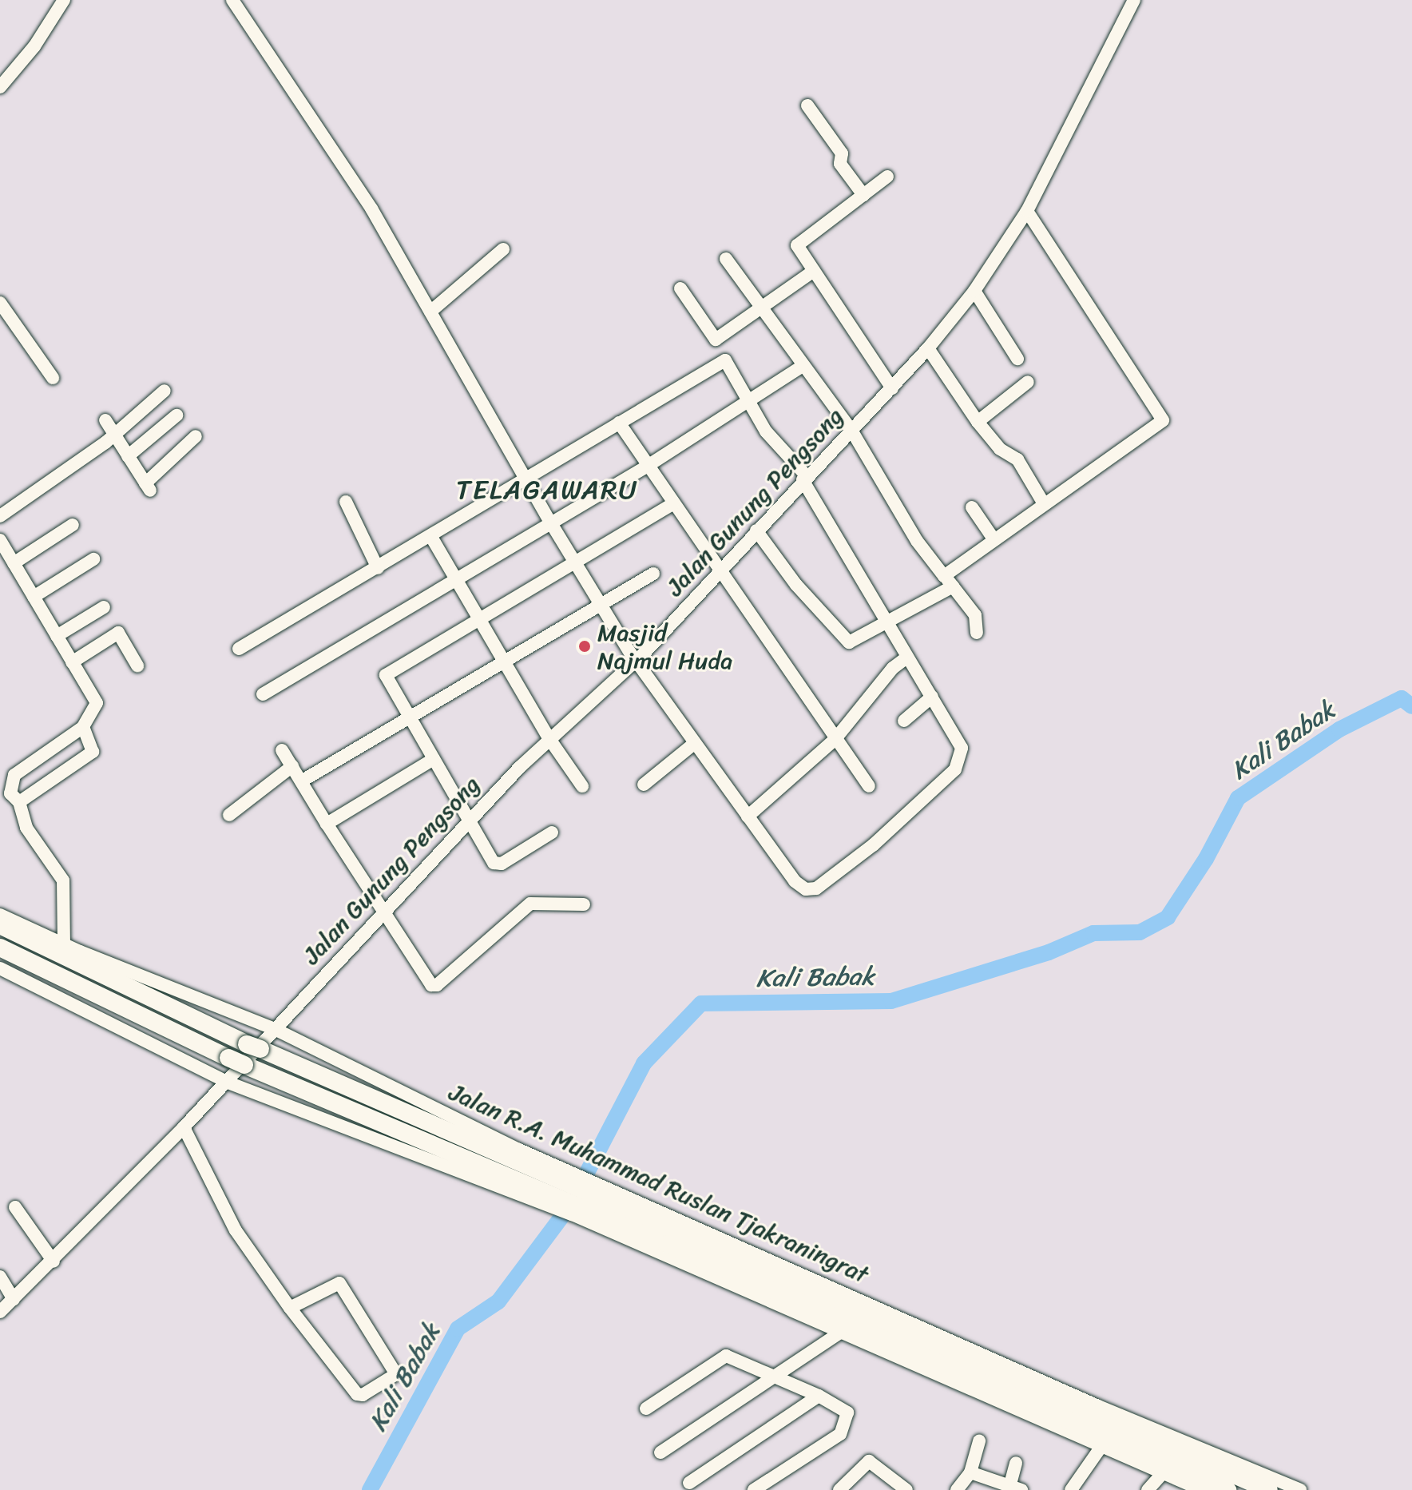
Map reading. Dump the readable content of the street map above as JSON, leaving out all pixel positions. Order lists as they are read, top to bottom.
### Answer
{
  "streets": {
    "highway": ["Jalan R.A. Muhammad Ruslan Tjakraningrat"],
    "street": ["Jalan Gunung Pengsong"]
  },
  "crossings": [
    ["Jalan Gunung Pengsong", "Jalan R.A. Muhammad Ruslan Tjakraningrat"]
  ],
  "districts": ["TELAGAWARU"],
  "water": ["Kali Babak"],
  "places": ["Masjid Najmul Huda"]
}
